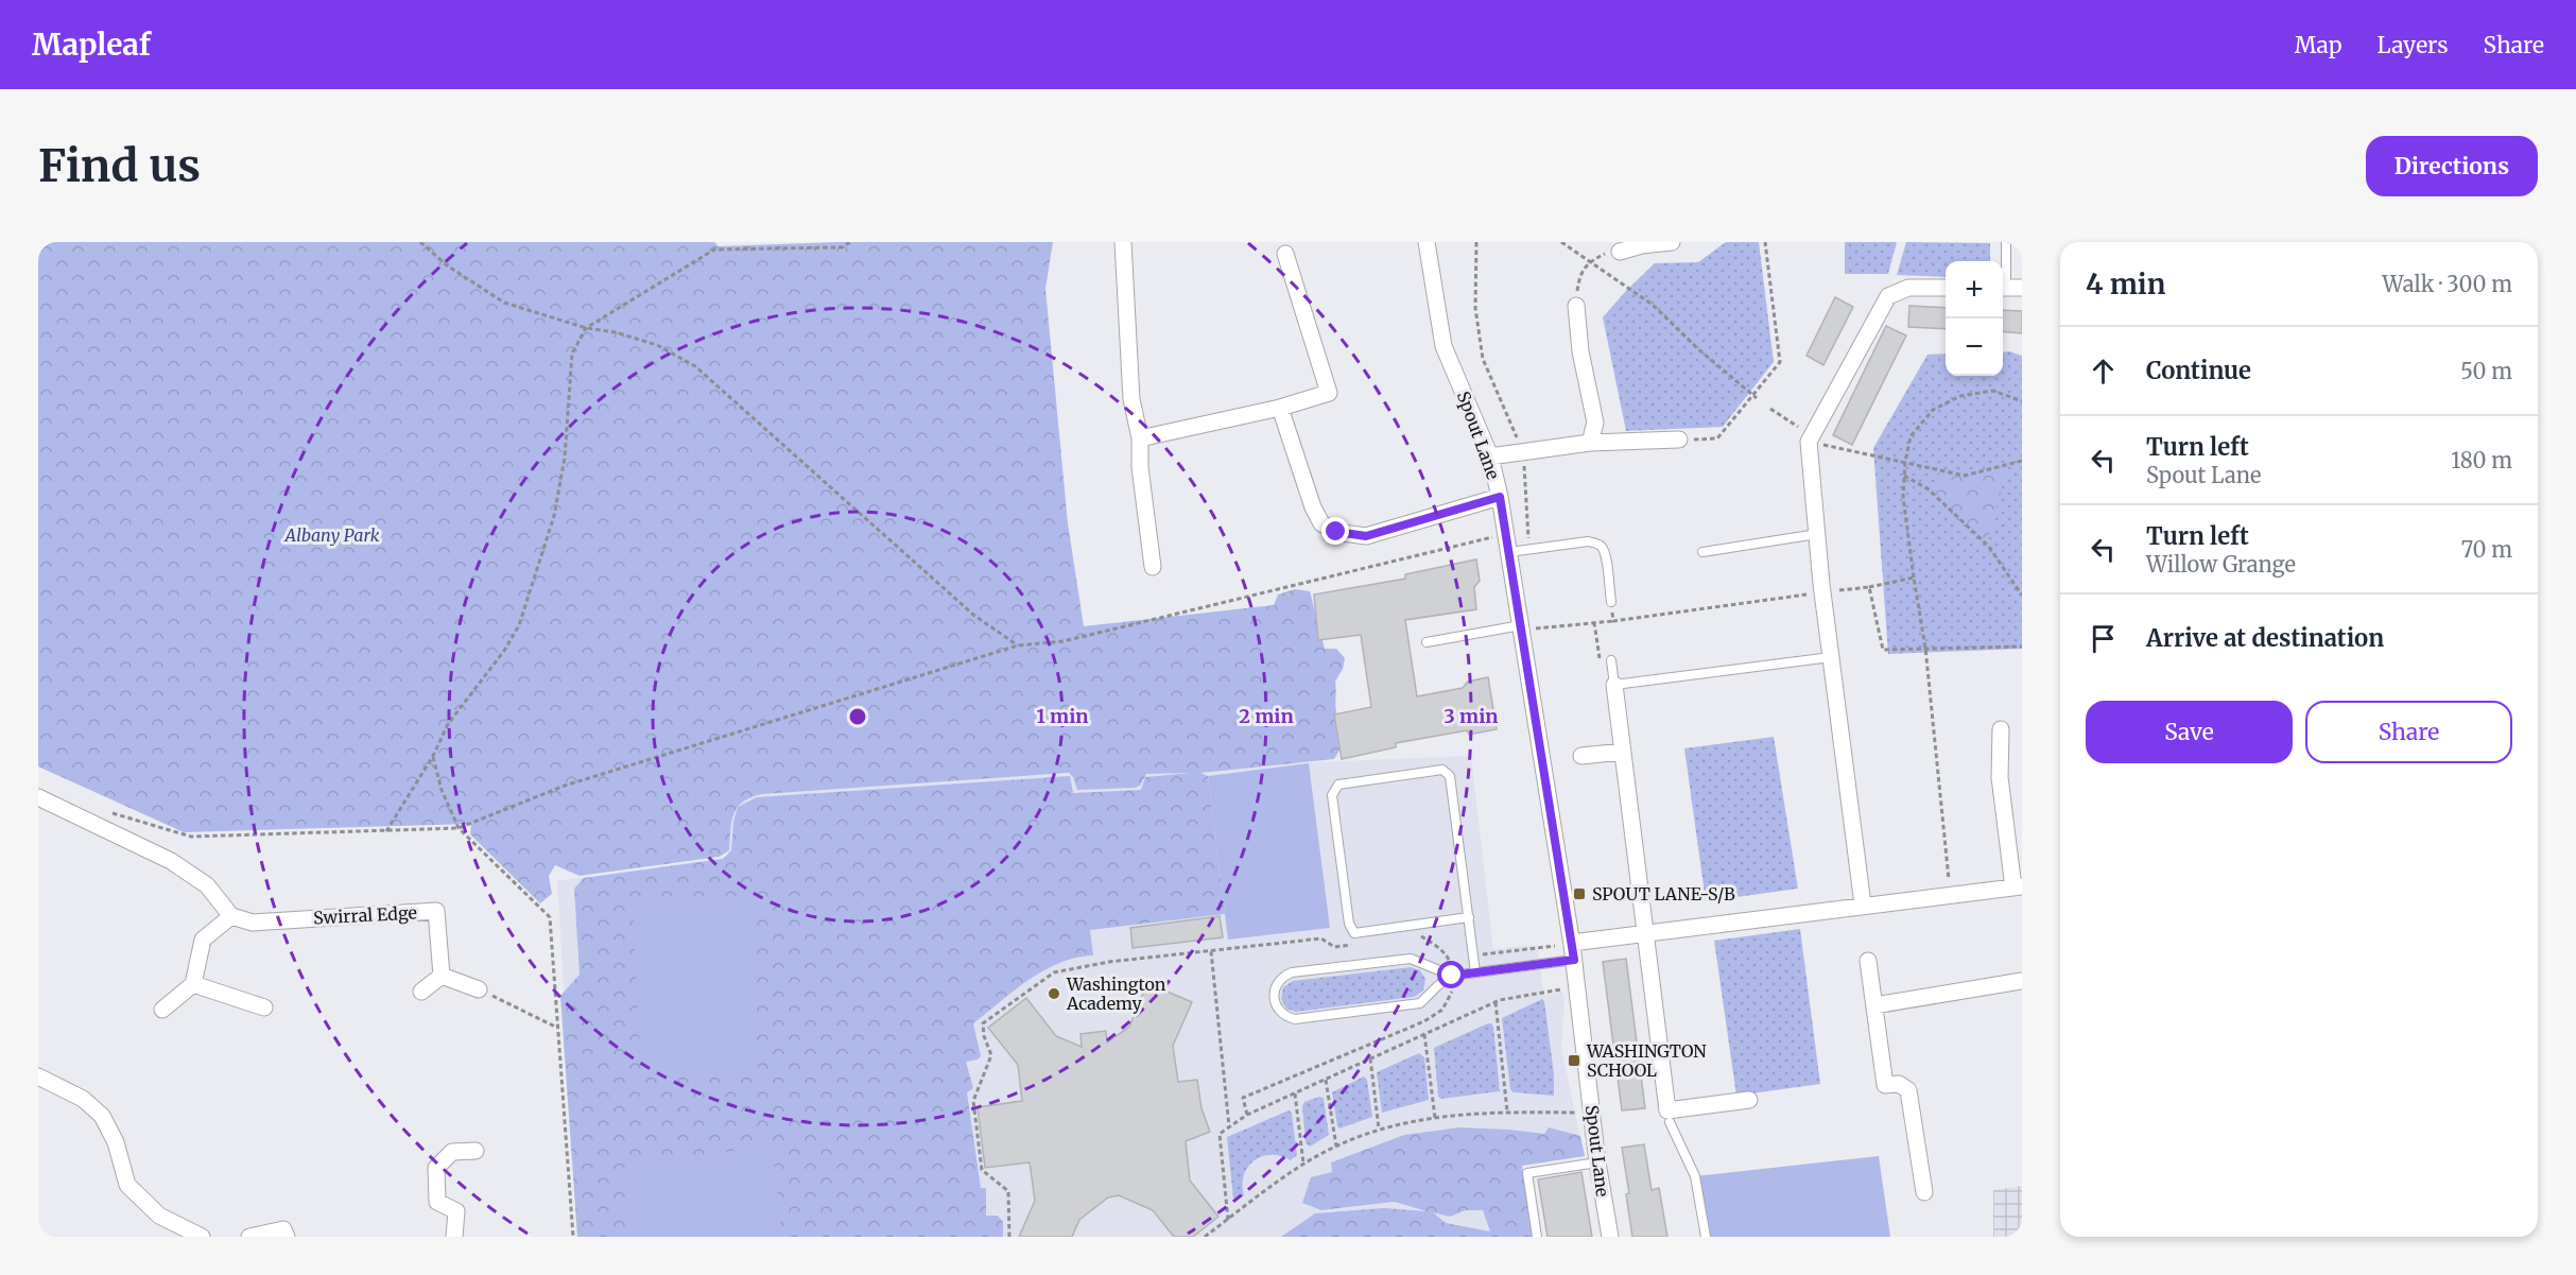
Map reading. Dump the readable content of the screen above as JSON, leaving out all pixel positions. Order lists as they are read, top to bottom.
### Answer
{
  "streets": {
    "street": ["Spout Lane", "Swirral Edge"]
  },
  "parks": ["Albany Park"],
  "places": {
    "transit": ["SPOUT LANE-S/B", "WASHINGTON SCHOOL"],
    "other": ["Washington Academy"]
  },
  "page": {
    "header": "Mapleaf",
    "nav": ["Map", "Layers", "Share"],
    "buttons": [
      "Directions",
      ["Save", "Share"]
    ],
    "title": "Find us",
    "heading": ["4 min", "Walk · 300 m"],
    "map_buttons": ["+", "−"],
    "list": [
      ["Continue", "50 m"],
      ["Turn left", "Spout Lane", "180 m"],
      ["Turn left", "Willow Grange", "70 m"],
      "Arrive at destination"
    ]
  },
  "rings": ["1 min", "2 min", "3 min"]
}
